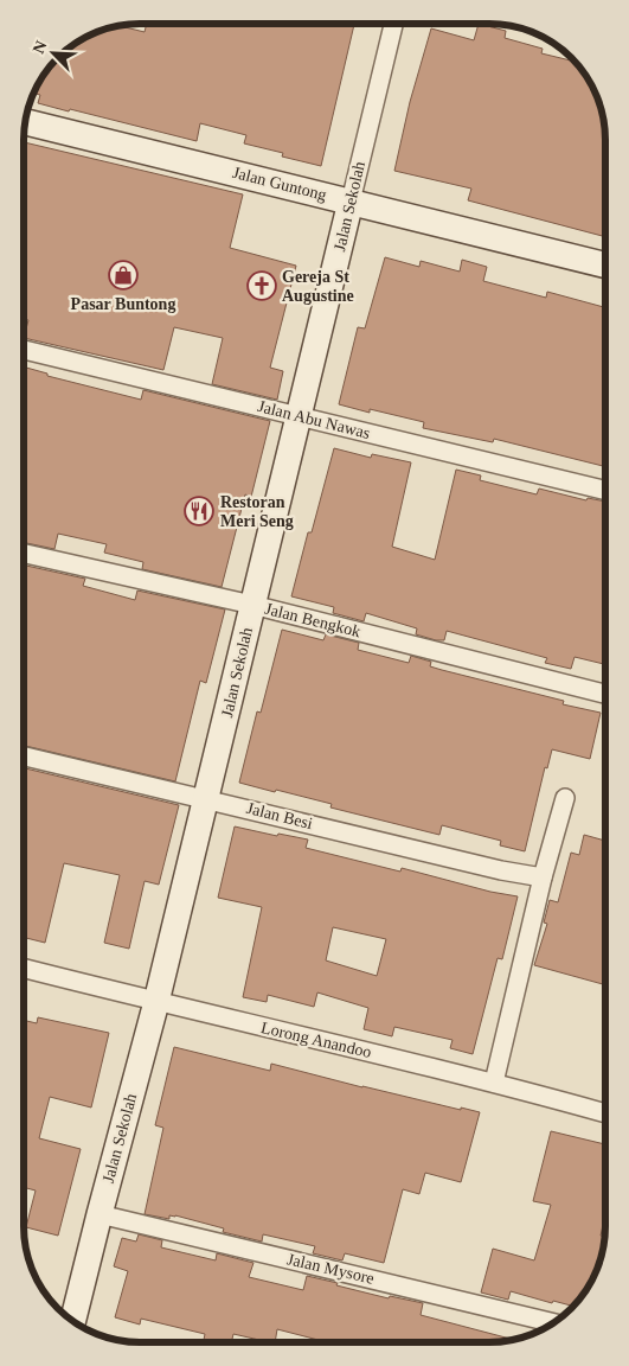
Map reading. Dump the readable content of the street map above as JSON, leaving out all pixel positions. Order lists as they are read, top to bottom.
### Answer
{
  "streets": {
    "street": [
      "Jalan Guntong",
      "Jalan Sekolah",
      "Jalan Abu Nawas",
      "Jalan Bengkok",
      "Jalan Besi",
      "Lorong Anandoo",
      "Jalan Mysore"
    ]
  },
  "crossings": [
    ["Jalan Guntong", "Jalan Sekolah"],
    ["Jalan Sekolah", "Jalan Abu Nawas"],
    ["Jalan Sekolah", "Jalan Bengkok"],
    ["Jalan Sekolah", "Jalan Besi"],
    ["Jalan Sekolah", "Lorong Anandoo"],
    ["Jalan Sekolah", "Jalan Mysore"]
  ],
  "places": {
    "shop": ["Pasar Buntong"],
    "church": ["Gereja St Augustine"],
    "restaurant": ["Restoran Meri Seng"]
  },
  "north": "top left"
}
